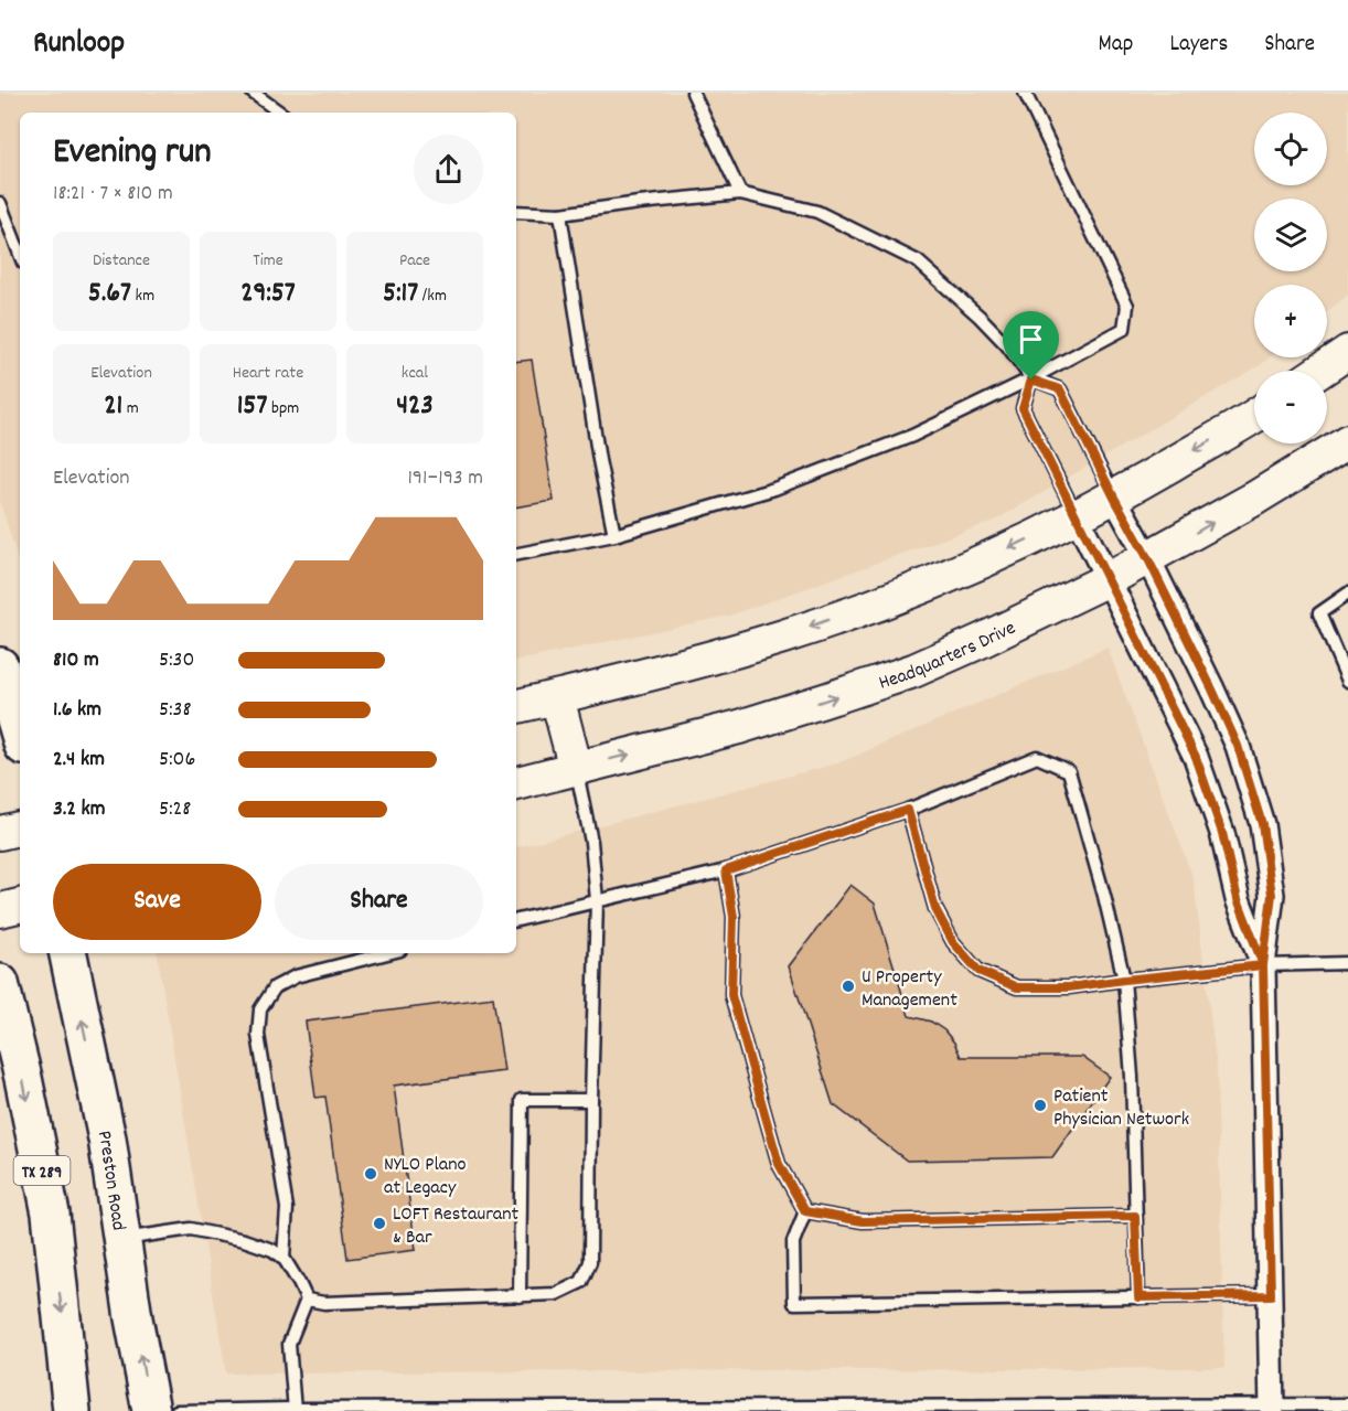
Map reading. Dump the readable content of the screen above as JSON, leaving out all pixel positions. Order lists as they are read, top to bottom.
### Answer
{
  "streets": {
    "main road": ["Headquarters Drive", "TX 289", "Preston Road"]
  },
  "places": [
    "U Property Management",
    "Patient Physician Network",
    "NYLO Plano at Legacy",
    "LOFT Restaurant & Bar"
  ],
  "page": {
    "header": "Runloop",
    "nav": ["Map", "Layers", "Share"],
    "map_buttons": ["+", "−"],
    "heading": ["Evening run", "18:21 · 7 × 810 m"],
    "stats": [
      ["Distance", "5.67 km"],
      ["Time", "29:57"],
      ["Pace", "5:17 /km"],
      ["Elevation", "21 m"],
      ["Heart rate", "157 bpm"],
      ["kcal", "423"]
    ],
    "chart": ["Elevation", "191–193 m"],
    "list": [
      {
        "name": "810 m",
        "note": "5:30"
      },
      {
        "name": "1.6 km",
        "note": "5:38"
      },
      {
        "name": "2.4 km",
        "note": "5:06"
      },
      {
        "name": "3.2 km",
        "note": "5:28"
      }
    ],
    "buttons": ["Save", "Share"]
  }
}
